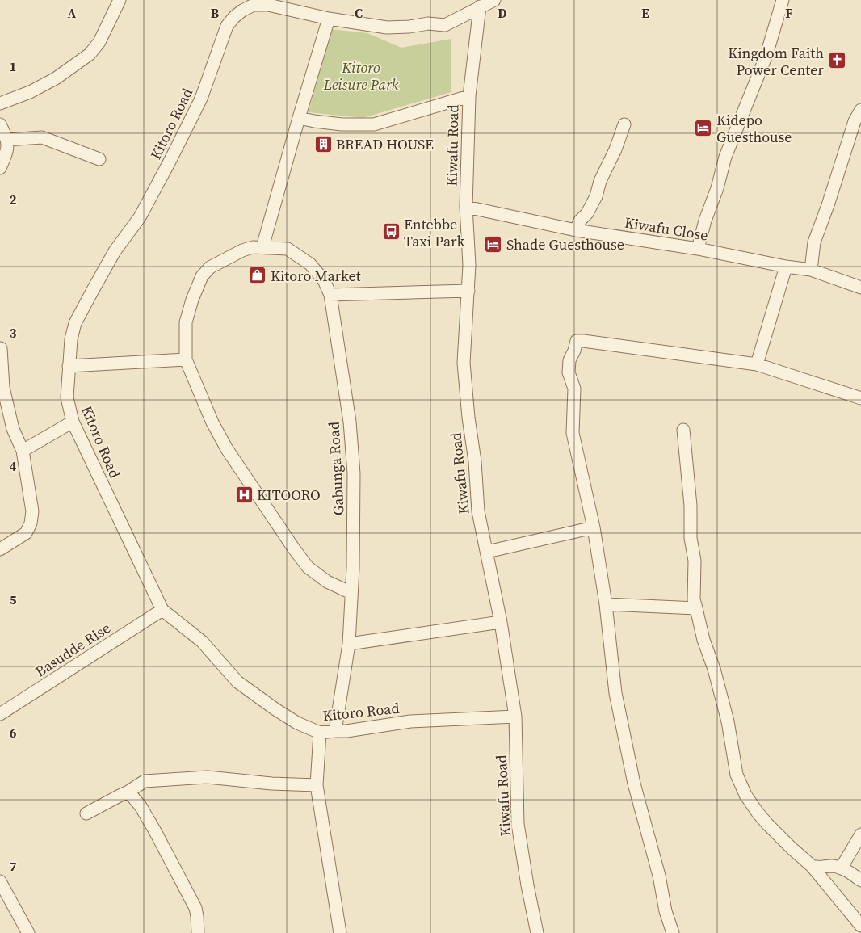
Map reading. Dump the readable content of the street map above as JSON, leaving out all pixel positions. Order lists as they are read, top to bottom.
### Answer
{
  "streets": {
    "street": [
      "Kitoro Road",
      "Kiwafu Road",
      "Kiwafu Close",
      "Gabunga Road",
      "Basudde Rise"
    ]
  },
  "crossings": [
    ["Kitoro Road", "Kiwafu Road"],
    ["Kitoro Road", "Gabunga Road"],
    ["Kitoro Road", "Basudde Rise"],
    ["Kiwafu Road", "Kiwafu Close"]
  ],
  "parks": ["Kitoro Leisure Park"],
  "places": {
    "church": ["Kingdom Faith Power Center"],
    "hotel": ["Kidepo Guesthouse", "Shade Guesthouse"],
    "building": ["BREAD HOUSE"],
    "bus stop": ["Entebbe Taxi Park"],
    "shop": ["Kitoro Market"],
    "hospital": ["KITOORO"]
  },
  "grid": {
    "columns": [
      "A",
      "B",
      "C",
      "D",
      "E",
      "F"
    ],
    "rows": [
      "1",
      "2",
      "3",
      "4",
      "5",
      "6",
      "7"
    ]
  }
}
